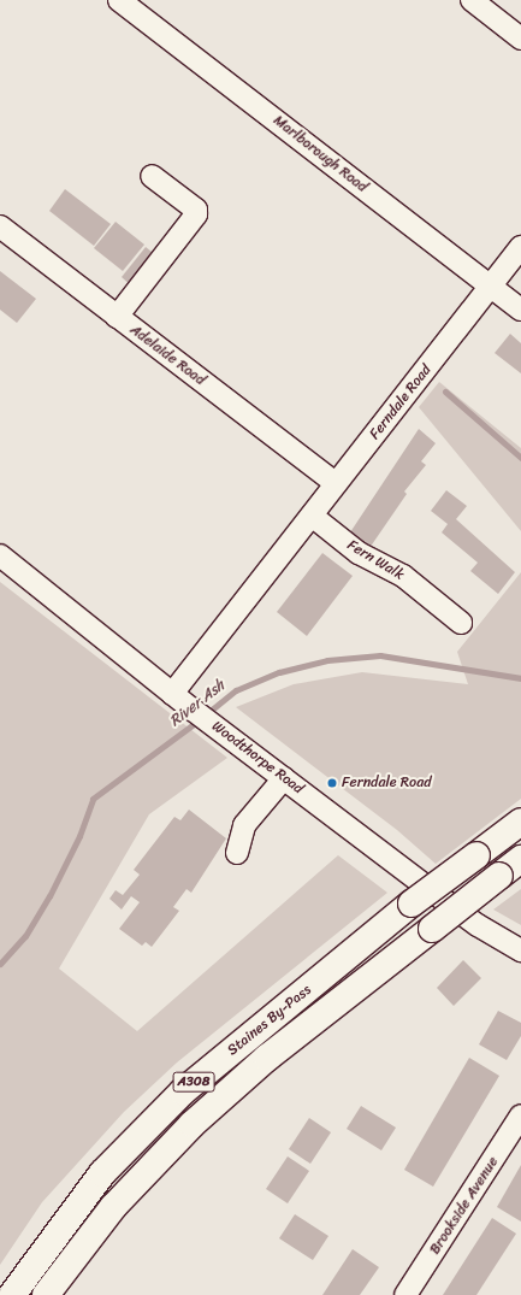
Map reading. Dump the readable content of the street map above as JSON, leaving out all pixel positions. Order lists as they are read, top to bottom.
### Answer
{
  "streets": {
    "highway": ["Staines By-Pass", "A308"],
    "street": [
      "Marlborough Road",
      "Adelaide Road",
      "Ferndale Road",
      "Fern Walk",
      "Woodthorpe Road",
      "Brookside Avenue"
    ]
  },
  "crossings": [
    ["Marlborough Road", "Ferndale Road"],
    ["Adelaide Road", "Ferndale Road"],
    ["Ferndale Road", "Fern Walk"],
    ["Ferndale Road", "Woodthorpe Road"]
  ],
  "water": ["River Ash"],
  "places": ["Ferndale Road"]
}
